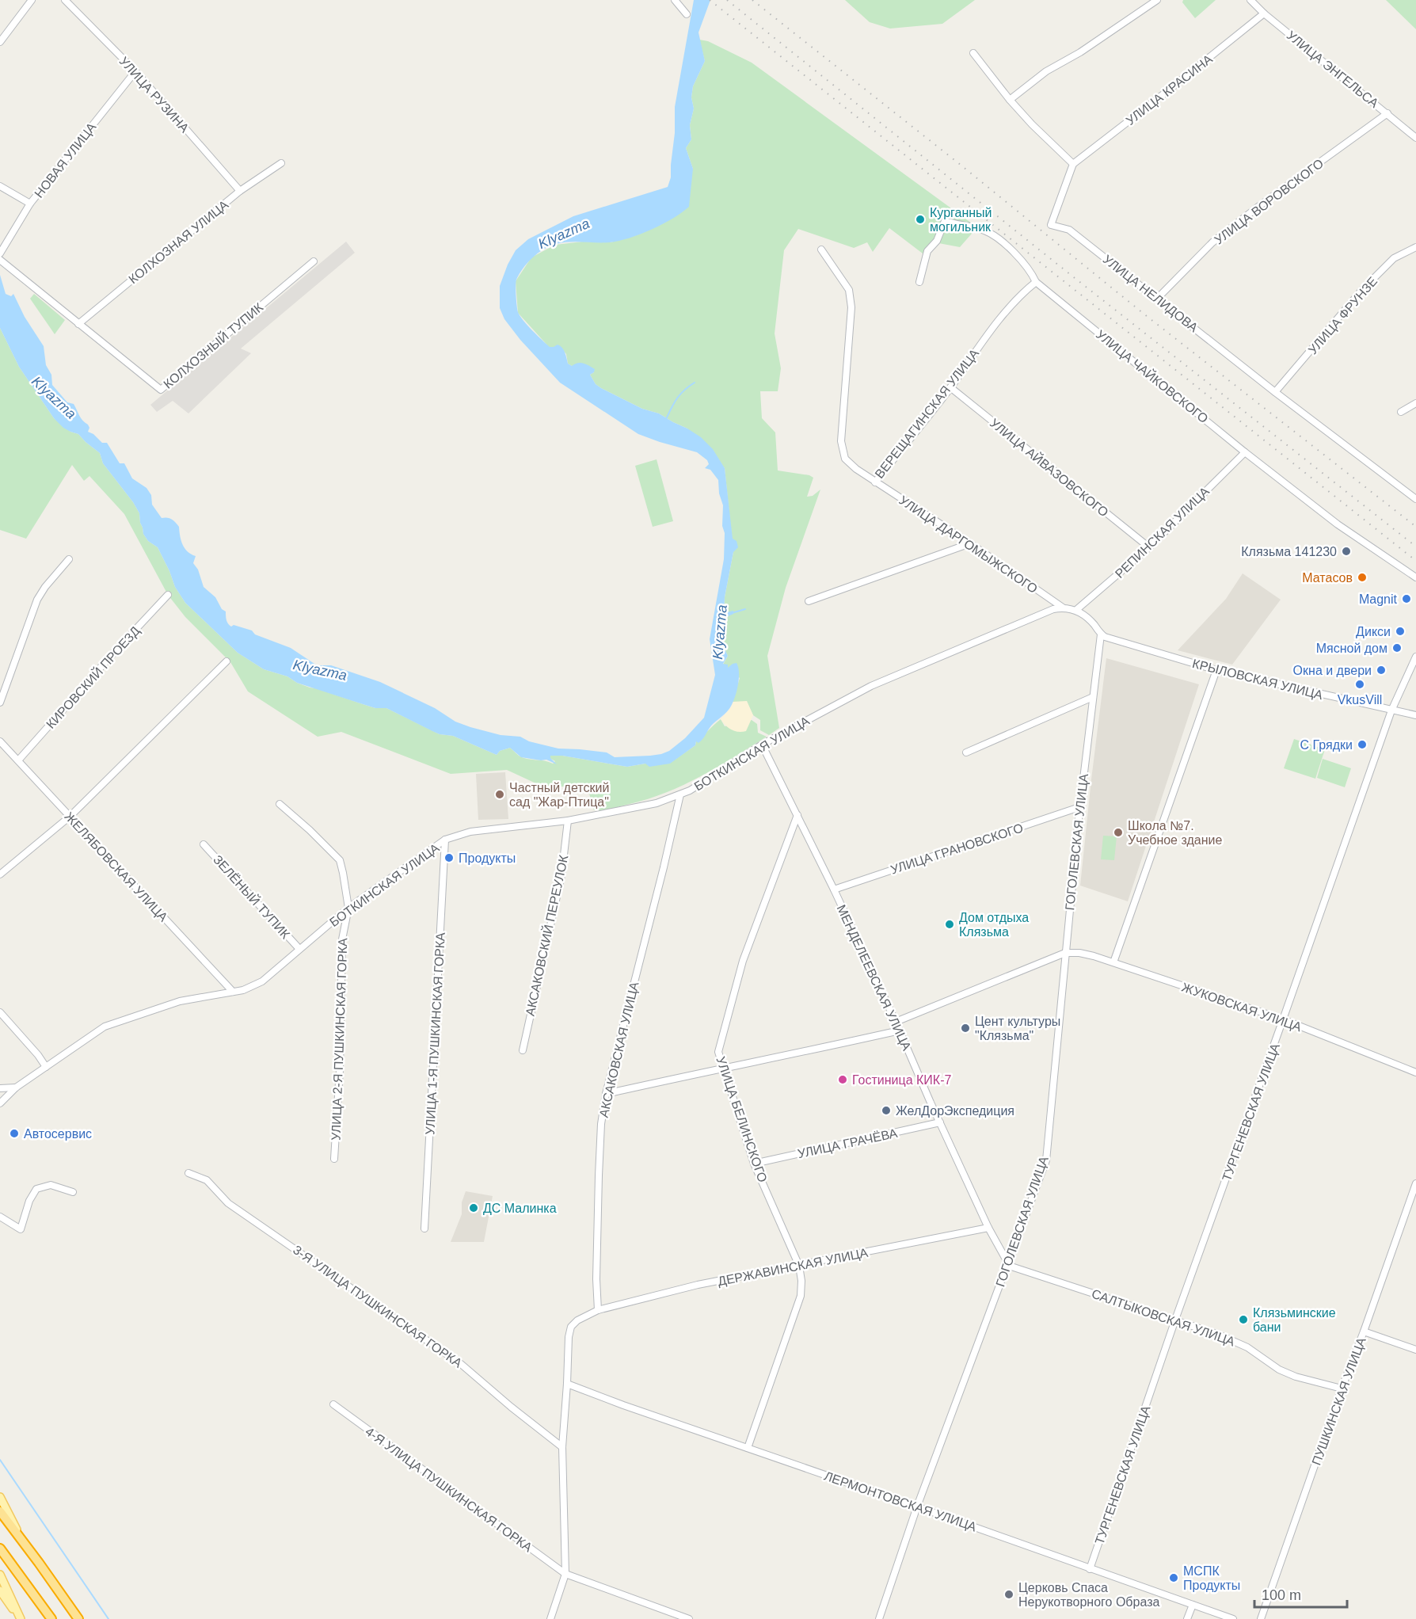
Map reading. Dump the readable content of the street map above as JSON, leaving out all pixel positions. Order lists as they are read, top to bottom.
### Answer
{
  "streets": {
    "street": [
      "УЛИЦА ЭНГЕЛЬСА",
      "УЛИЦА КРАСИНА",
      "УЛИЦА РУЗИНА",
      "НОВАЯ УЛИЦА",
      "УЛИЦА ВОРОВСКОГО",
      "КОЛХОЗНАЯ УЛИЦА",
      "УЛИЦА НЕЛИДОВА",
      "УЛИЦА ФРУНЗЕ",
      "КОЛХОЗНЫЙ ТУПИК",
      "УЛИЦА ЧАЙКОВСКОГО",
      "ВЕРЕЩАГИНСКАЯ УЛИЦА",
      "УЛИЦА АЙВАЗОВСКОГО",
      "РЕПИНСКАЯ УЛИЦА",
      "УЛИЦА ДАРГОМЫЖСКОГО",
      "КИРОВСКИЙ ПРОЕЗД",
      "КРЫЛОВСКАЯ УЛИЦА",
      "БОТКИНСКАЯ УЛИЦА",
      "ГОГОЛЕВСКАЯ УЛИЦА",
      "УЛИЦА ГРАНОВСКОГО",
      "ЖЕЛЯБОВСКАЯ УЛИЦА",
      "ЗЕЛЁНЫЙ ТУПИК",
      "АКСАКОВСКИЙ ПЕРЕУЛОК",
      "МЕНДЕЛЕЕВСКАЯ УЛИЦА",
      "ЖУКОВСКАЯ УЛИЦА",
      "УЛИЦА 1-Я ПУШКИНСКАЯ ГОРКА",
      "УЛИЦА 2-Я ПУШКИНСКАЯ ГОРКА",
      "АКСАКОВСКАЯ УЛИЦА",
      "ТУРГЕНЕВСКАЯ УЛИЦА",
      "УЛИЦА БЕЛИНСКОГО",
      "УЛИЦА ГРАЧЁВА",
      "ДЕРЖАВИНСКАЯ УЛИЦА",
      "3-Я УЛИЦА ПУШКИНСКАЯ ГОРКА",
      "САЛТЫКОВСКАЯ УЛИЦА",
      "ПУШКИНСКАЯ УЛИЦА",
      "4-Я УЛИЦА ПУШКИНСКАЯ ГОРКА",
      "ЛЕРМОНТОВСКАЯ УЛИЦА"
    ]
  },
  "crossings": [
    ["УЛИЦА ЭНГЕЛЬСА", "УЛИЦА КРАСИНА"],
    ["УЛИЦА ЭНГЕЛЬСА", "УЛИЦА ВОРОВСКОГО"],
    ["УЛИЦА КРАСИНА", "УЛИЦА НЕЛИДОВА"],
    ["УЛИЦА РУЗИНА", "НОВАЯ УЛИЦА"],
    ["УЛИЦА РУЗИНА", "КОЛХОЗНАЯ УЛИЦА"],
    ["УЛИЦА ВОРОВСКОГО", "УЛИЦА НЕЛИДОВА"],
    ["КОЛХОЗНАЯ УЛИЦА", "КОЛХОЗНЫЙ ТУПИК"],
    ["УЛИЦА НЕЛИДОВА", "УЛИЦА ФРУНЗЕ"],
    ["УЛИЦА ЧАЙКОВСКОГО", "ВЕРЕЩАГИНСКАЯ УЛИЦА"],
    ["УЛИЦА ЧАЙКОВСКОГО", "РЕПИНСКАЯ УЛИЦА"],
    ["ВЕРЕЩАГИНСКАЯ УЛИЦА", "УЛИЦА АЙВАЗОВСКОГО"],
    ["ВЕРЕЩАГИНСКАЯ УЛИЦА", "УЛИЦА ДАРГОМЫЖСКОГО"],
    ["УЛИЦА АЙВАЗОВСКОГО", "РЕПИНСКАЯ УЛИЦА"],
    ["РЕПИНСКАЯ УЛИЦА", "БОТКИНСКАЯ УЛИЦА"],
    ["УЛИЦА ДАРГОМЫЖСКОГО", "БОТКИНСКАЯ УЛИЦА"],
    ["КИРОВСКИЙ ПРОЕЗД", "ЖЕЛЯБОВСКАЯ УЛИЦА"],
    ["КРЫЛОВСКАЯ УЛИЦА", "ГОГОЛЕВСКАЯ УЛИЦА"],
    ["КРЫЛОВСКАЯ УЛИЦА", "ТУРГЕНЕВСКАЯ УЛИЦА"],
    ["БОТКИНСКАЯ УЛИЦА", "ЖЕЛЯБОВСКАЯ УЛИЦА"],
    ["БОТКИНСКАЯ УЛИЦА", "ЗЕЛЁНЫЙ ТУПИК"],
    ["БОТКИНСКАЯ УЛИЦА", "АКСАКОВСКИЙ ПЕРЕУЛОК"],
    ["БОТКИНСКАЯ УЛИЦА", "МЕНДЕЛЕЕВСКАЯ УЛИЦА"],
    ["БОТКИНСКАЯ УЛИЦА", "УЛИЦА 1-Я ПУШКИНСКАЯ ГОРКА"],
    ["БОТКИНСКАЯ УЛИЦА", "УЛИЦА 2-Я ПУШКИНСКАЯ ГОРКА"],
    ["БОТКИНСКАЯ УЛИЦА", "АКСАКОВСКАЯ УЛИЦА"],
    ["ГОГОЛЕВСКАЯ УЛИЦА", "УЛИЦА ГРАНОВСКОГО"],
    ["ГОГОЛЕВСКАЯ УЛИЦА", "МЕНДЕЛЕЕВСКАЯ УЛИЦА"],
    ["ГОГОЛЕВСКАЯ УЛИЦА", "ЖУКОВСКАЯ УЛИЦА"],
    ["ГОГОЛЕВСКАЯ УЛИЦА", "САЛТЫКОВСКАЯ УЛИЦА"],
    ["ГОГОЛЕВСКАЯ УЛИЦА", "ЛЕРМОНТОВСКАЯ УЛИЦА"],
    ["УЛИЦА ГРАНОВСКОГО", "МЕНДЕЛЕЕВСКАЯ УЛИЦА"],
    ["МЕНДЕЛЕЕВСКАЯ УЛИЦА", "УЛИЦА БЕЛИНСКОГО"],
    ["МЕНДЕЛЕЕВСКАЯ УЛИЦА", "УЛИЦА ГРАЧЁВА"],
    ["МЕНДЕЛЕЕВСКАЯ УЛИЦА", "ДЕРЖАВИНСКАЯ УЛИЦА"],
    ["МЕНДЕЛЕЕВСКАЯ УЛИЦА", "САЛТЫКОВСКАЯ УЛИЦА"],
    ["ЖУКОВСКАЯ УЛИЦА", "ТУРГЕНЕВСКАЯ УЛИЦА"],
    ["АКСАКОВСКАЯ УЛИЦА", "ДЕРЖАВИНСКАЯ УЛИЦА"],
    ["ТУРГЕНЕВСКАЯ УЛИЦА", "САЛТЫКОВСКАЯ УЛИЦА"],
    ["ТУРГЕНЕВСКАЯ УЛИЦА", "ЛЕРМОНТОВСКАЯ УЛИЦА"],
    ["УЛИЦА БЕЛИНСКОГО", "УЛИЦА ГРАЧЁВА"],
    ["УЛИЦА БЕЛИНСКОГО", "ДЕРЖАВИНСКАЯ УЛИЦА"],
    ["УЛИЦА БЕЛИНСКОГО", "ЛЕРМОНТОВСКАЯ УЛИЦА"],
    ["ДЕРЖАВИНСКАЯ УЛИЦА", "ЛЕРМОНТОВСКАЯ УЛИЦА"],
    ["САЛТЫКОВСКАЯ УЛИЦА", "ПУШКИНСКАЯ УЛИЦА"]
  ],
  "water": ["Klyazma"],
  "places": [
    "Курганный могильник",
    "Клязьма 141230",
    "Матасов",
    "Magnit",
    "Дикси",
    "Мясной дом",
    "Окна и двери",
    "VkusVill",
    "С Грядки",
    "Частный детский сад \"Жар-Птица\"",
    "Школа №7. Учебное здание",
    "Продукты",
    "Дом отдыха Клязьма",
    "Цент культуры \"Клязьма\"",
    "Гостиница КИК-7",
    "ЖелДорЭкспедиция",
    "Автосервис",
    "ДС Малинка",
    "Клязьминские бани",
    "МСПК Продукты",
    "Церковь Спаса Нерукотворного Образа"
  ],
  "scale_bar": "100 m"
}
